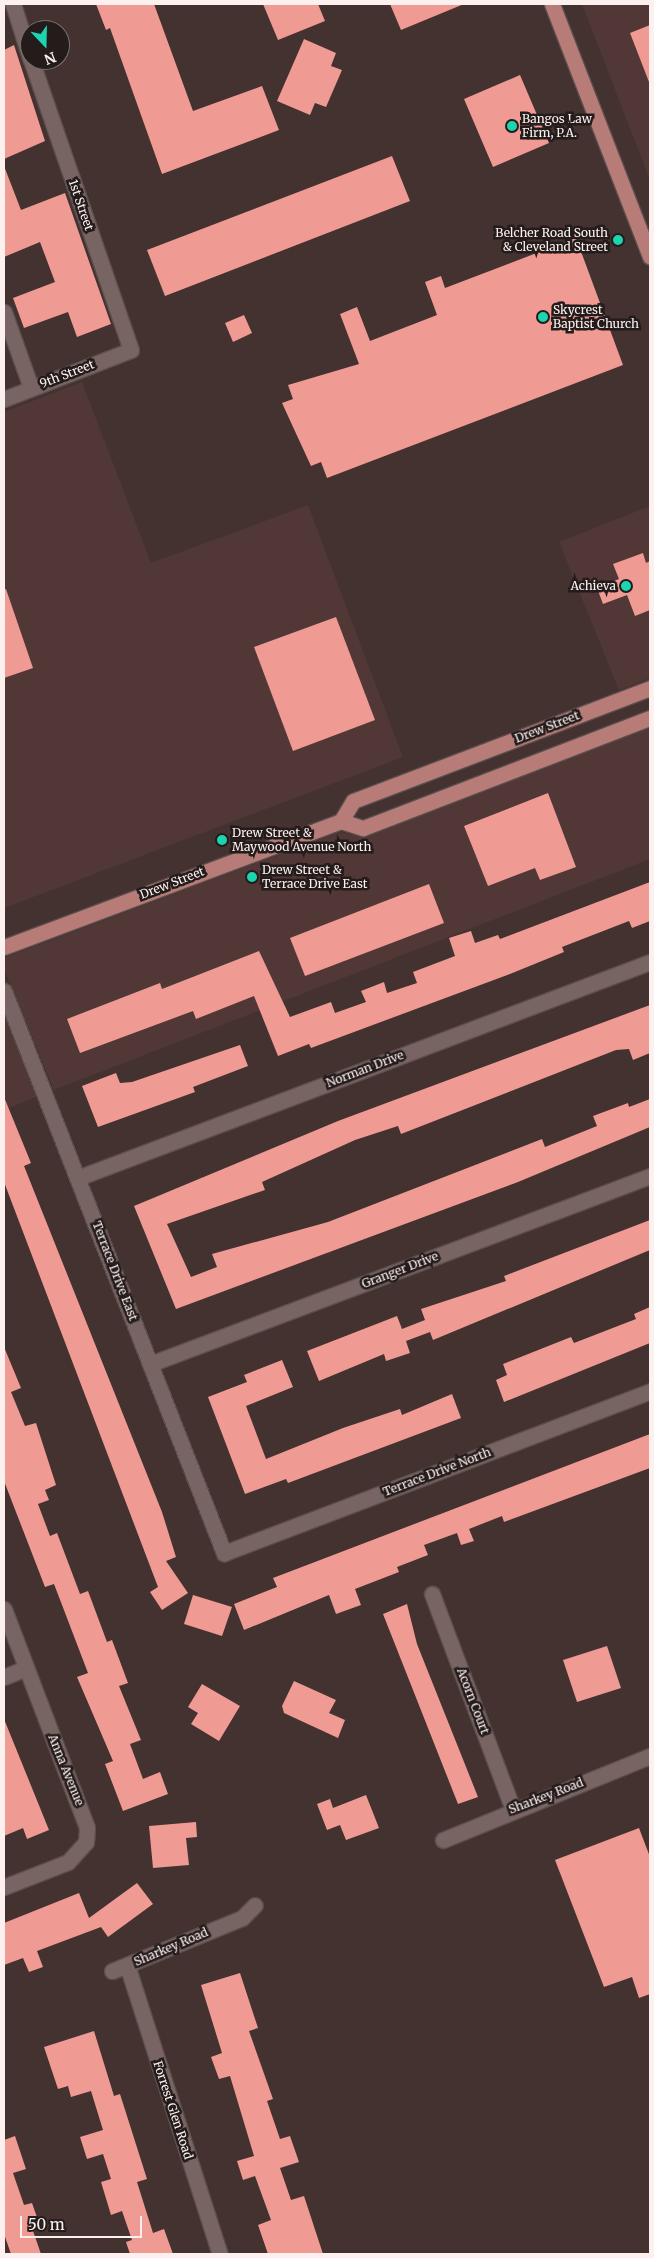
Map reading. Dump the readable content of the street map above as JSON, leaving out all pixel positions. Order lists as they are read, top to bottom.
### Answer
{
  "streets": {
    "main road": ["Drew Street"],
    "street": [
      "1st Street",
      "9th Street",
      "Norman Drive",
      "Granger Drive",
      "Terrace Drive East",
      "Terrace Drive North",
      "Acorn Court",
      "Anna Avenue",
      "Sharkey Road",
      "Forrest Glen Road"
    ]
  },
  "crossings": [
    ["1st Street", "9th Street"],
    ["Norman Drive", "Terrace Drive East"],
    ["Granger Drive", "Terrace Drive East"],
    ["Terrace Drive East", "Terrace Drive North"],
    ["Acorn Court", "Sharkey Road"],
    ["Sharkey Road", "Forrest Glen Road"]
  ],
  "places": [
    "Bangos Law Firm, P.A.",
    "Belcher Road South & Cleveland Street",
    "Skycrest Baptist Church",
    "Achieva",
    "Drew Street & Maywood Avenue North",
    "Drew Street & Terrace Drive East"
  ],
  "scale_bar": "50 m",
  "north": "bottom"
}
